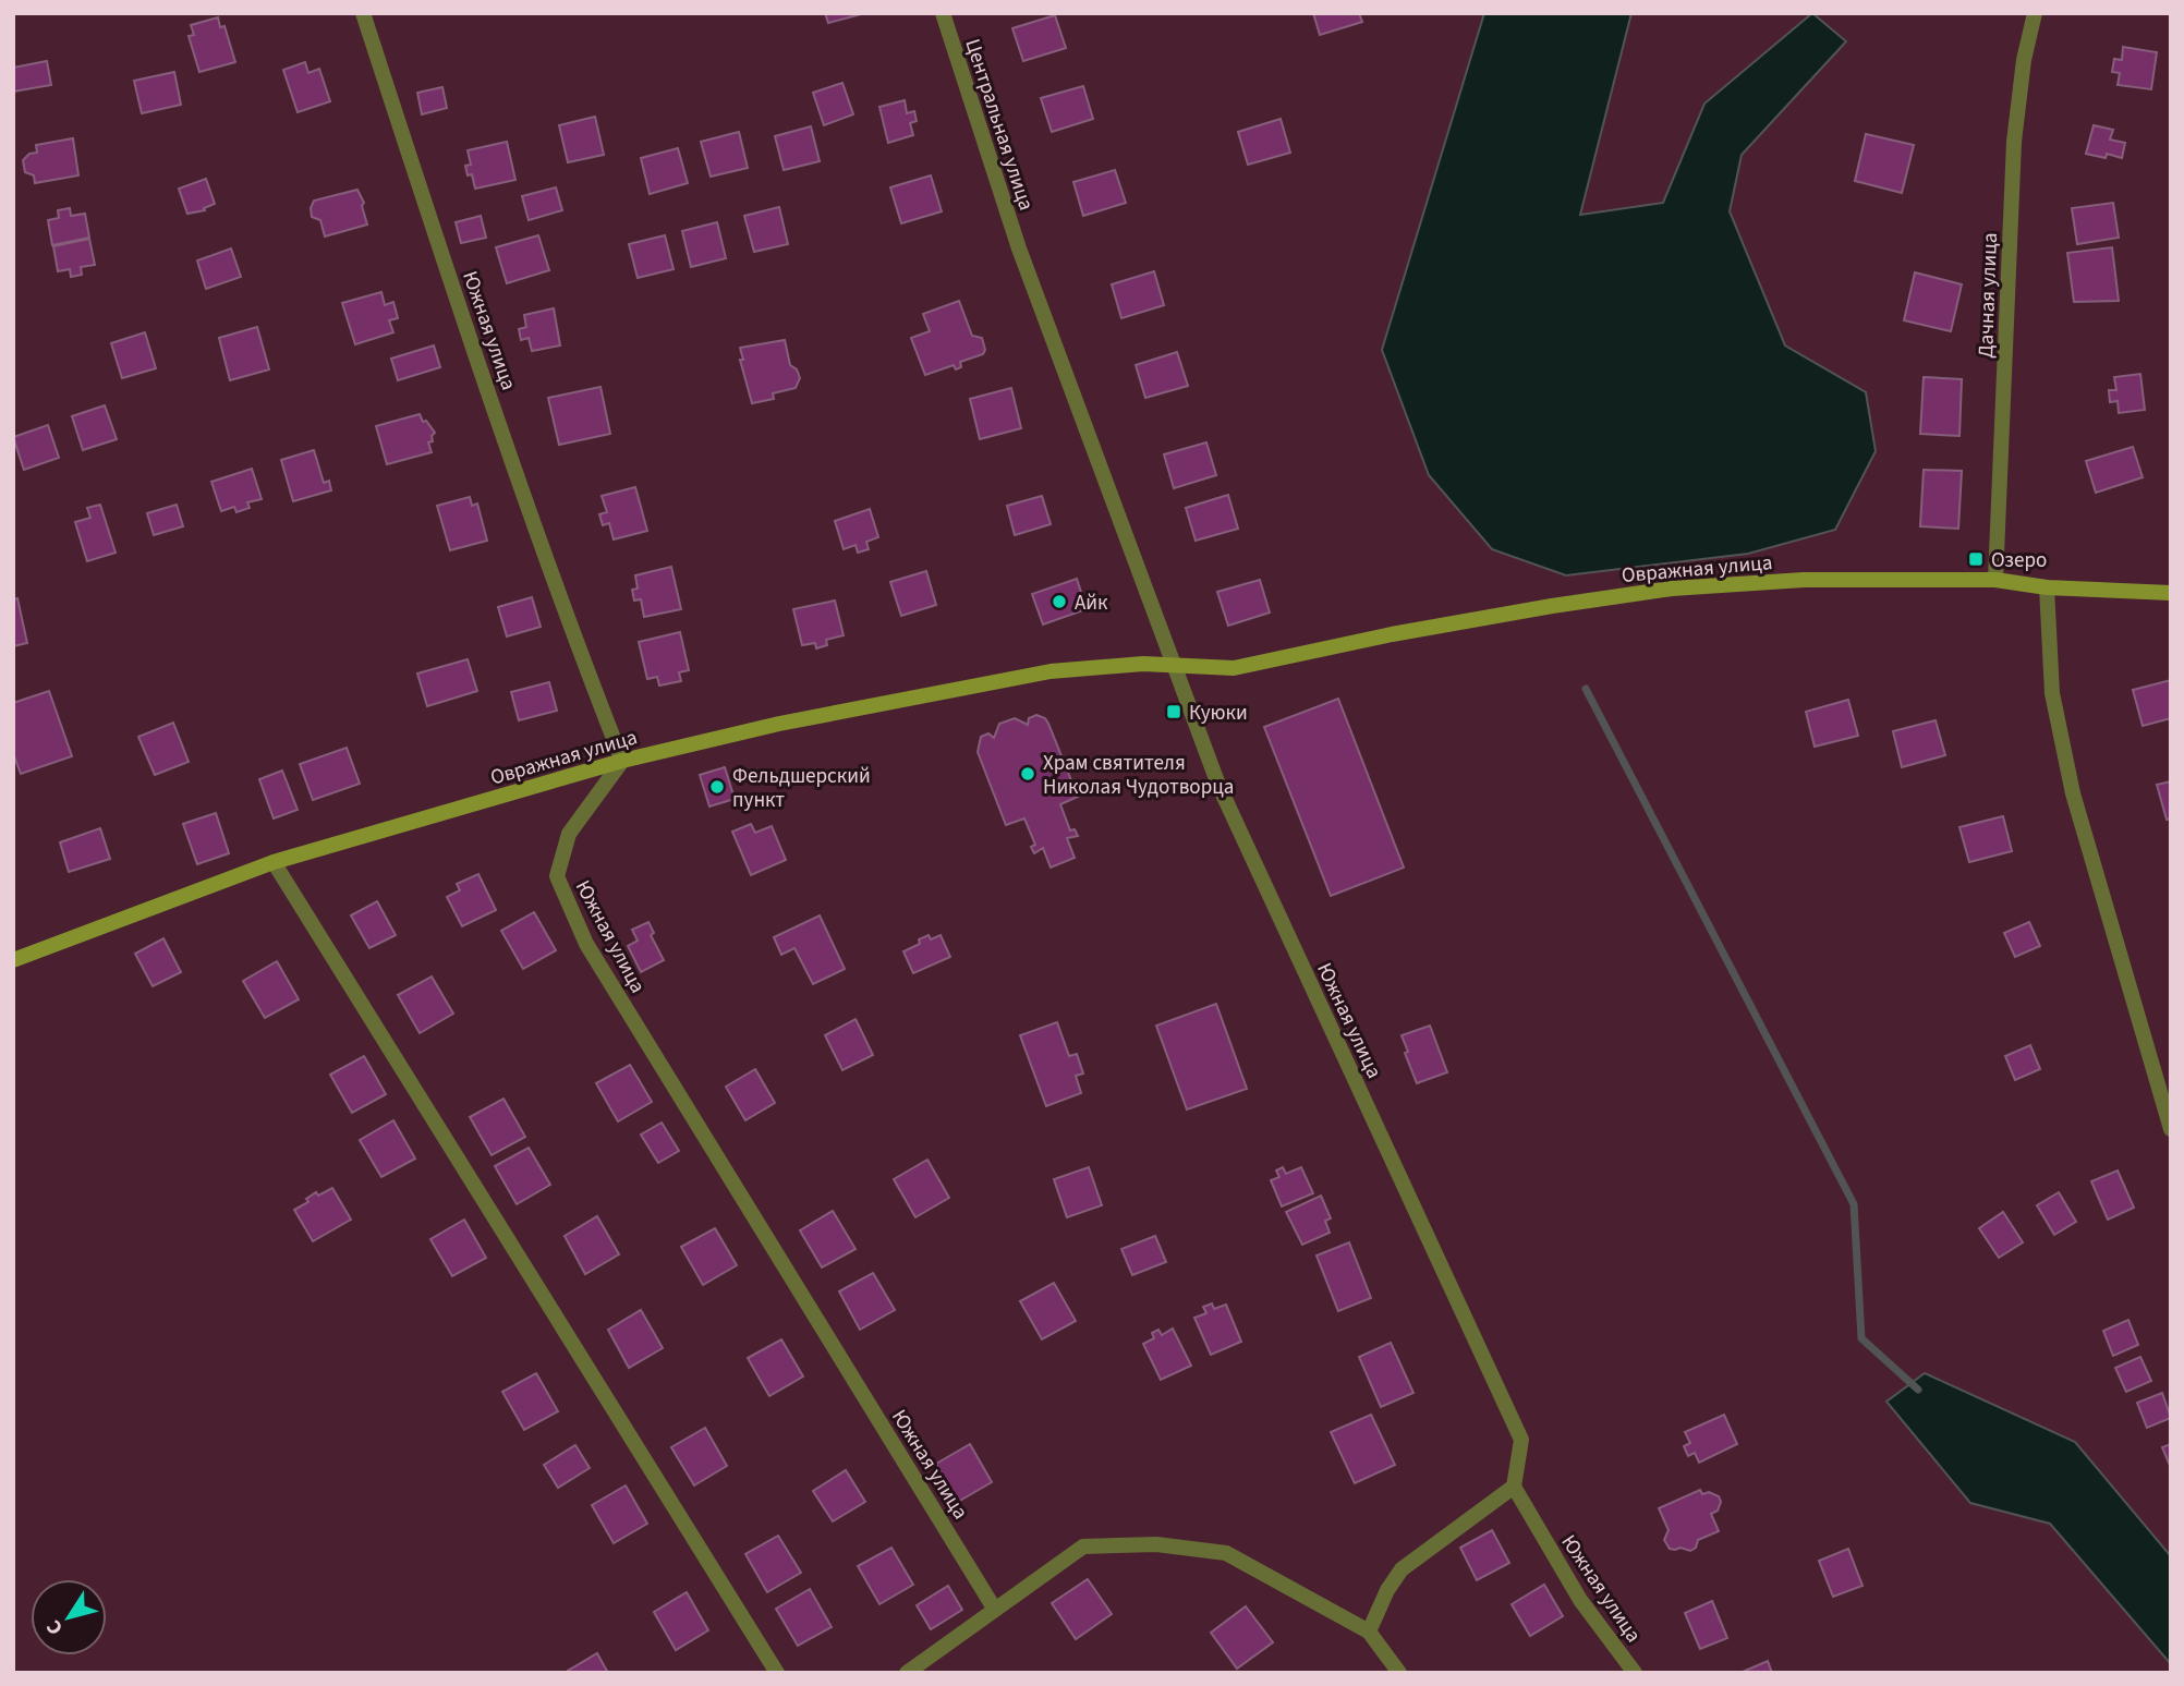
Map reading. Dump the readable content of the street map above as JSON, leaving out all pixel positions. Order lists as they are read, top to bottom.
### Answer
{
  "streets": {
    "street": [
      "Центральная улица",
      "Дачная улица",
      "Южная улица",
      "Овражная улица"
    ]
  },
  "crossings": [
    ["Центральная улица", "Южная улица"],
    ["Центральная улица", "Овражная улица"],
    ["Дачная улица", "Овражная улица"],
    ["Южная улица", "Овражная улица"]
  ],
  "places": {
    "transit": ["Озеро", "Куюки"],
    "other": ["Айк", "Храм святителя Николая Чудотворца", "Фельдшерский пункт"]
  },
  "north": "bottom left"
}
